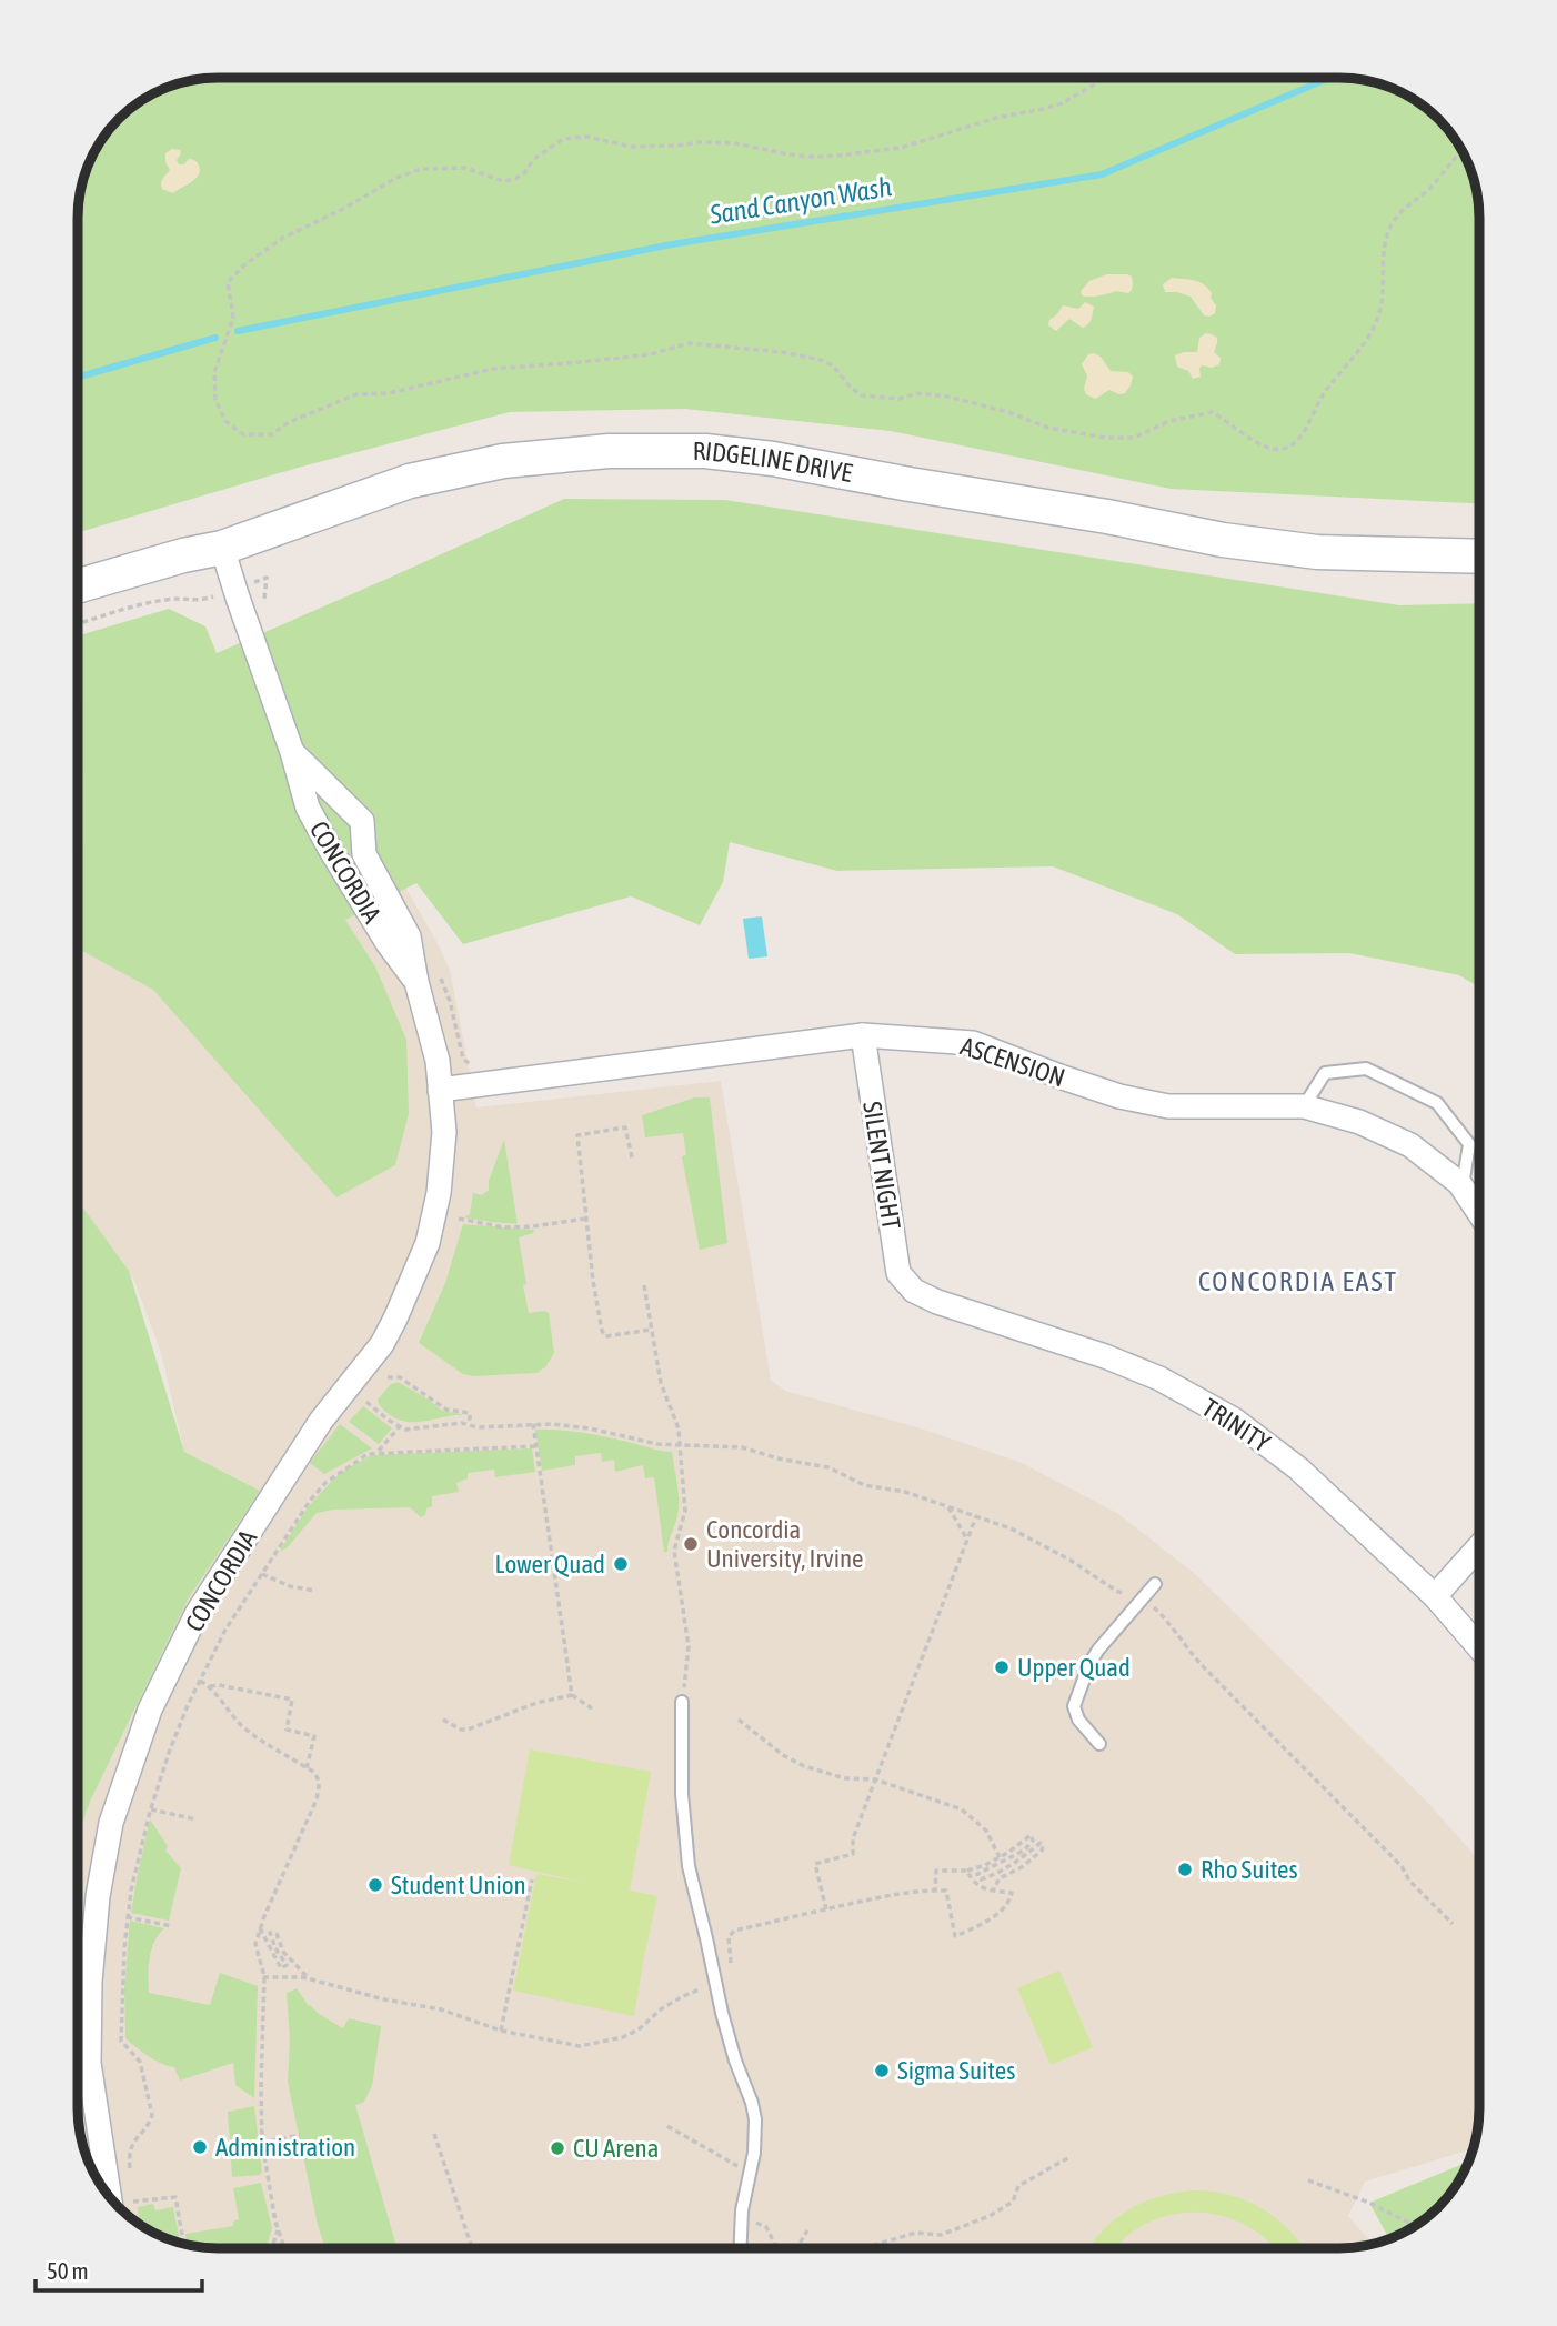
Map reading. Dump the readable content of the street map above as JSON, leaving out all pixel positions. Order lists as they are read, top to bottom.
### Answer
{
  "streets": {
    "street": [
      "RIDGELINE DRIVE",
      "CONCORDIA",
      "ASCENSION",
      "SILENT NIGHT",
      "TRINITY"
    ]
  },
  "crossings": [
    ["RIDGELINE DRIVE", "CONCORDIA"],
    ["CONCORDIA", "ASCENSION"],
    ["ASCENSION", "SILENT NIGHT"],
    ["SILENT NIGHT", "TRINITY"]
  ],
  "districts": ["CONCORDIA EAST"],
  "water": ["Sand Canyon Wash"],
  "places": [
    "Concordia University, Irvine",
    "Lower Quad",
    "Upper Quad",
    "Rho Suites",
    "Student Union",
    "Sigma Suites",
    "Administration",
    "CU Arena"
  ],
  "scale_bar": "50 m"
}
